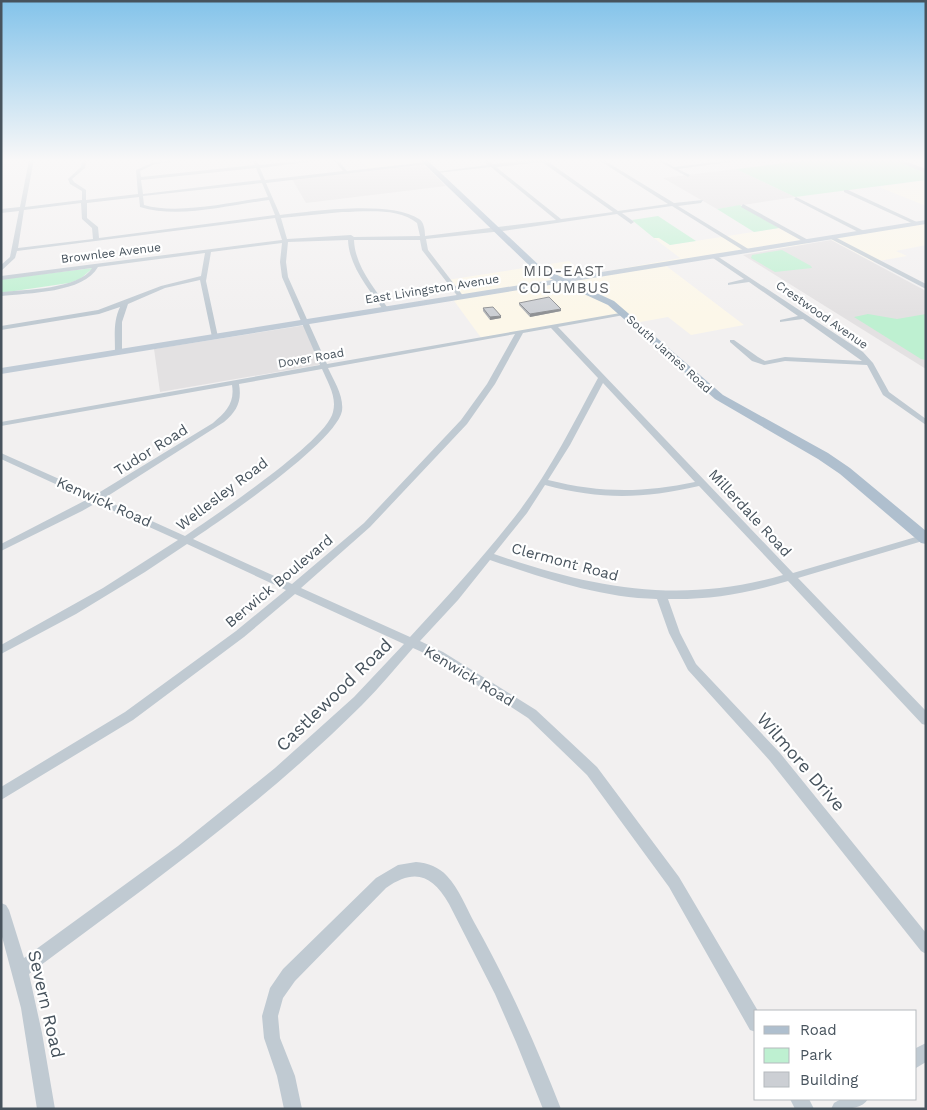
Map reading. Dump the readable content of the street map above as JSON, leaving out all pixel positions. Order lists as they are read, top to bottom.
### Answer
{
  "streets": {
    "main road": ["East Livingston Avenue", "South James Road"],
    "street": [
      "Brownlee Avenue",
      "Crestwood Avenue",
      "Dover Road",
      "Tudor Road",
      "Wellesley Road",
      "Kenwick Road",
      "Millerdale Road",
      "Clermont Road",
      "Berwick Boulevard",
      "Castlewood Road",
      "Wilmore Drive",
      "Severn Road"
    ]
  },
  "crossings": [
    ["Brownlee Avenue", "South James Road"],
    ["Brownlee Avenue", "Wellesley Road"],
    ["East Livingston Avenue", "Crestwood Avenue"],
    ["East Livingston Avenue", "South James Road"],
    ["East Livingston Avenue", "Wellesley Road"],
    ["South James Road", "Dover Road"],
    ["South James Road", "Clermont Road"],
    ["Dover Road", "Tudor Road"],
    ["Dover Road", "Wellesley Road"],
    ["Dover Road", "Millerdale Road"],
    ["Dover Road", "Berwick Boulevard"],
    ["Tudor Road", "Kenwick Road"],
    ["Wellesley Road", "Kenwick Road"],
    ["Kenwick Road", "Berwick Boulevard"],
    ["Kenwick Road", "Castlewood Road"],
    ["Millerdale Road", "Clermont Road"],
    ["Millerdale Road", "Castlewood Road"],
    ["Clermont Road", "Castlewood Road"],
    ["Clermont Road", "Wilmore Drive"],
    ["Castlewood Road", "Severn Road"]
  ],
  "districts": ["MID-EAST COLUMBUS"],
  "legend": ["Road", "Park", "Building"]
}
